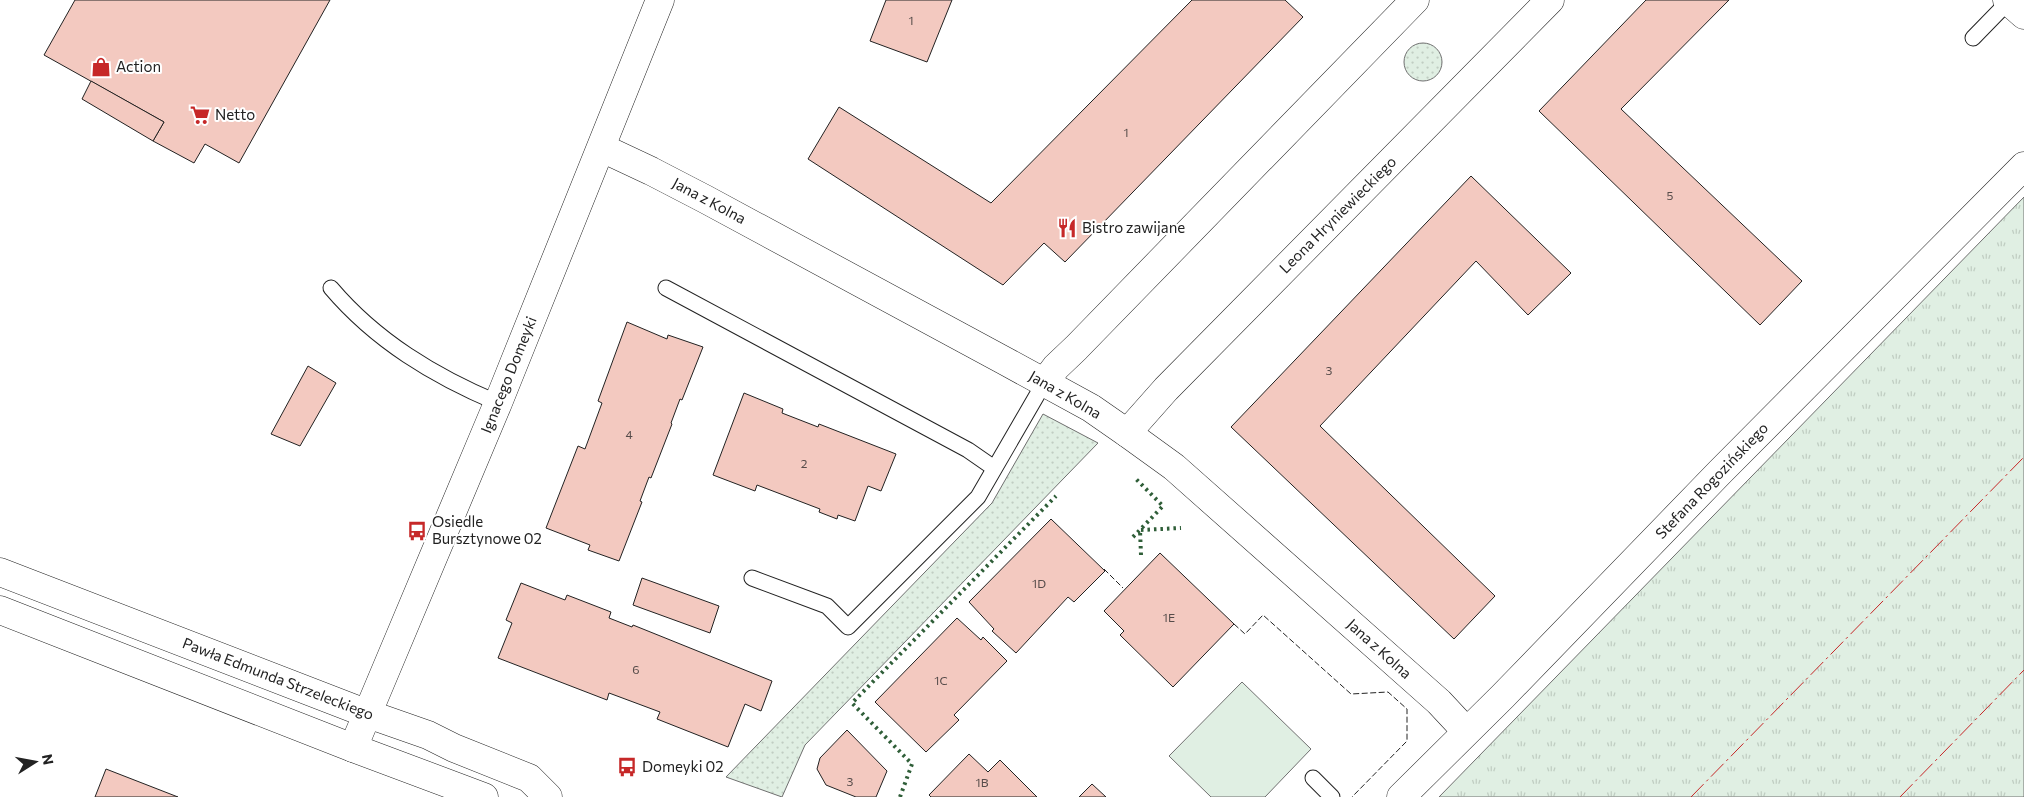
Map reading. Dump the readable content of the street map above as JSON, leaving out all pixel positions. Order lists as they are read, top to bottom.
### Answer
{
  "streets": {
    "street": [
      "Jana z Kolna",
      "Leona Hryniewieckiego",
      "Ignacego Domeyki",
      "Stefana Rogozińskiego",
      "Pawła Edmunda Strzeleckiego"
    ]
  },
  "crossings": [
    ["Jana z Kolna", "Leona Hryniewieckiego"],
    ["Jana z Kolna", "Ignacego Domeyki"],
    ["Jana z Kolna", "Stefana Rogozińskiego"],
    ["Ignacego Domeyki", "Pawła Edmunda Strzeleckiego"]
  ],
  "places": {
    "shop": ["Action"],
    "supermarket": ["Netto"],
    "restaurant": ["Bistro zawijane"],
    "bus stop": ["Osiedle Bursztynowe 02", "Domeyki 02"]
  },
  "house_numbers": [
    "1",
    "1",
    "5",
    "3",
    "4",
    "2",
    "1D",
    "1E",
    "6",
    "1C",
    "3",
    "1B"
  ],
  "north": "right"
}
